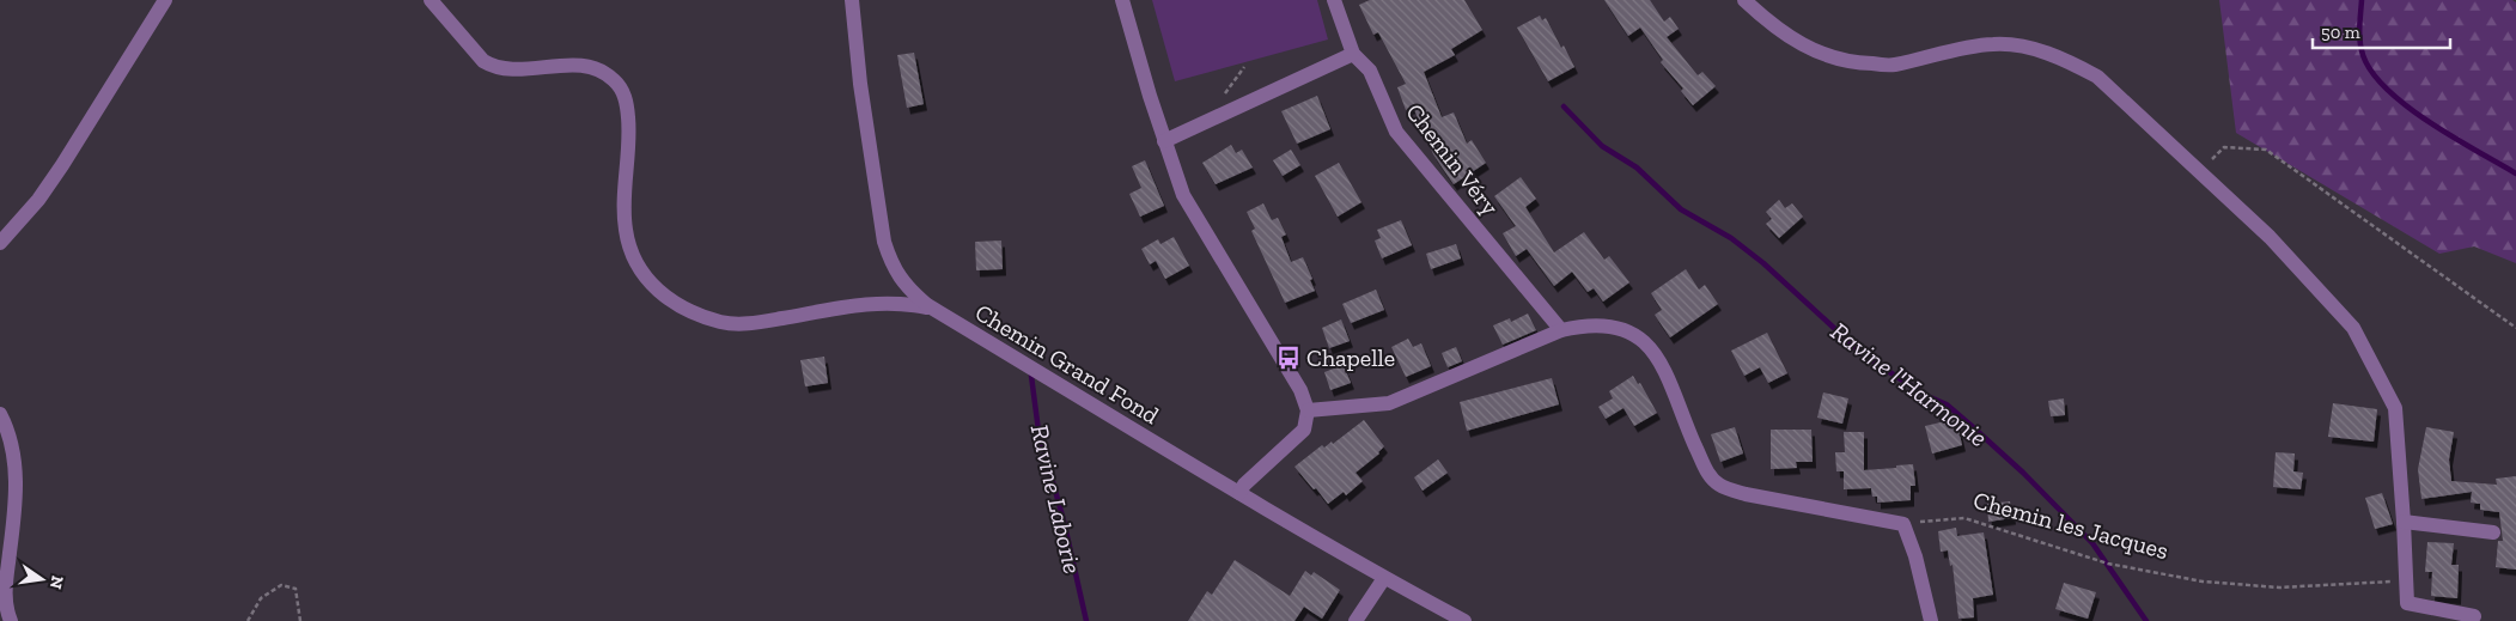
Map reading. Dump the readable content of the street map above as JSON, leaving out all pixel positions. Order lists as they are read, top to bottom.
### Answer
{
  "streets": {
    "street": ["Chemin Véry", "Chemin Grand Fond"],
    "path": ["Chemin les Jacques"]
  },
  "water": ["Ravine l'Harmonie", "Ravine Laborie"],
  "places": {
    "bus stop": ["Chapelle"]
  },
  "scale_bar": "50 m",
  "north": "right"
}
